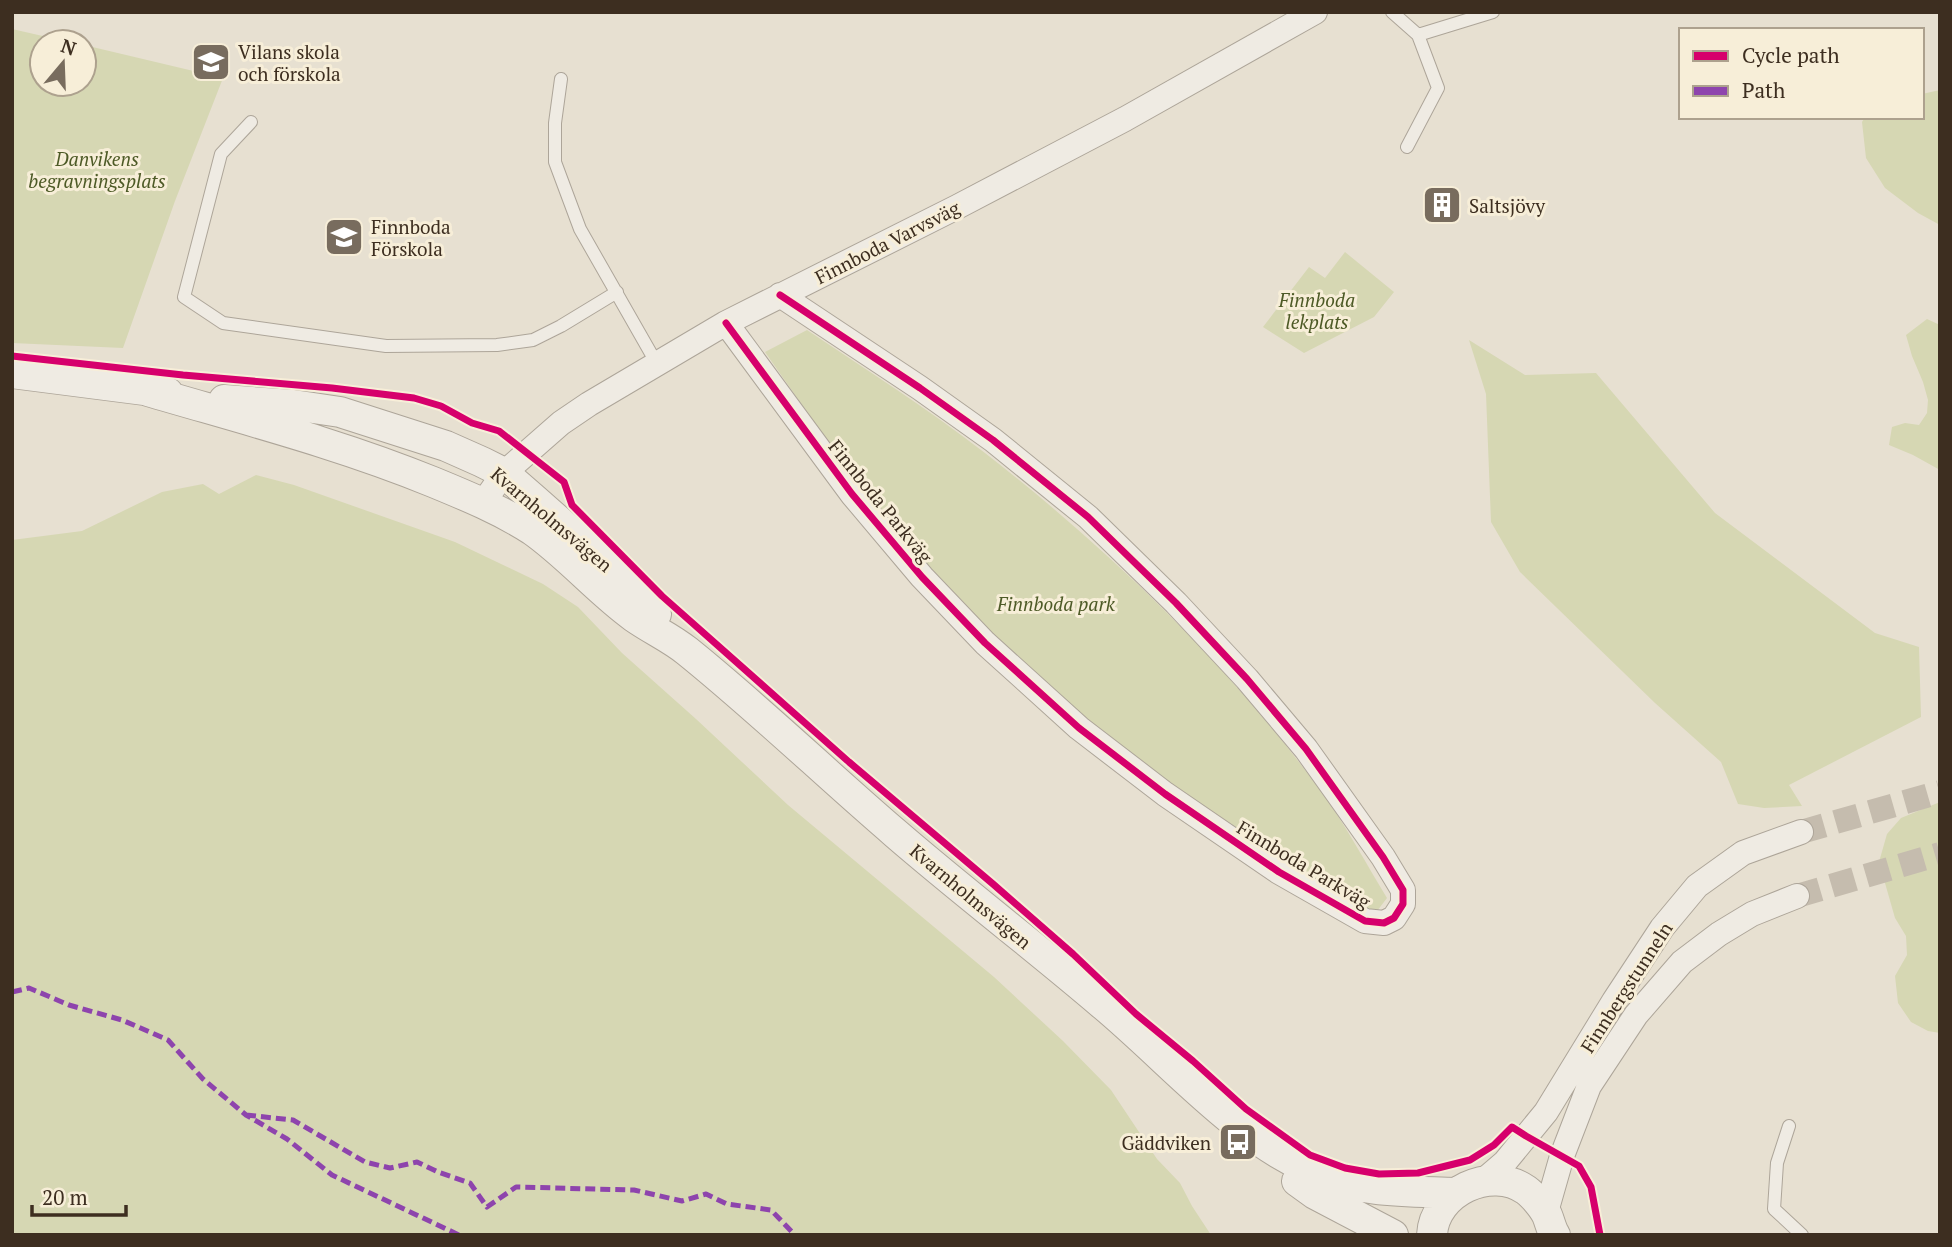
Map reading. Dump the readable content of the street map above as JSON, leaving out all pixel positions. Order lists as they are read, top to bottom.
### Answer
{
  "streets": {
    "street": [
      "Finnboda Varvsväg",
      "Finnboda Parkväg",
      "Kvarnholmsvägen",
      "Finnbergstunneln"
    ]
  },
  "crossings": [
    ["Finnboda Varvsväg", "Finnboda Parkväg"],
    ["Finnboda Varvsväg", "Kvarnholmsvägen"],
    ["Kvarnholmsvägen", "Finnbergstunneln"]
  ],
  "parks": ["Danvikens begravningsplats", "Finnboda lekplats", "Finnboda park"],
  "places": {
    "school or university": ["Vilans skola och förskola", "Finnboda Förskola"],
    "building": ["Saltsjövy"],
    "bus stop": ["Gäddviken"]
  },
  "legend": ["Cycle path", "Path"],
  "scale_bar": "20 m",
  "north": "top"
}
